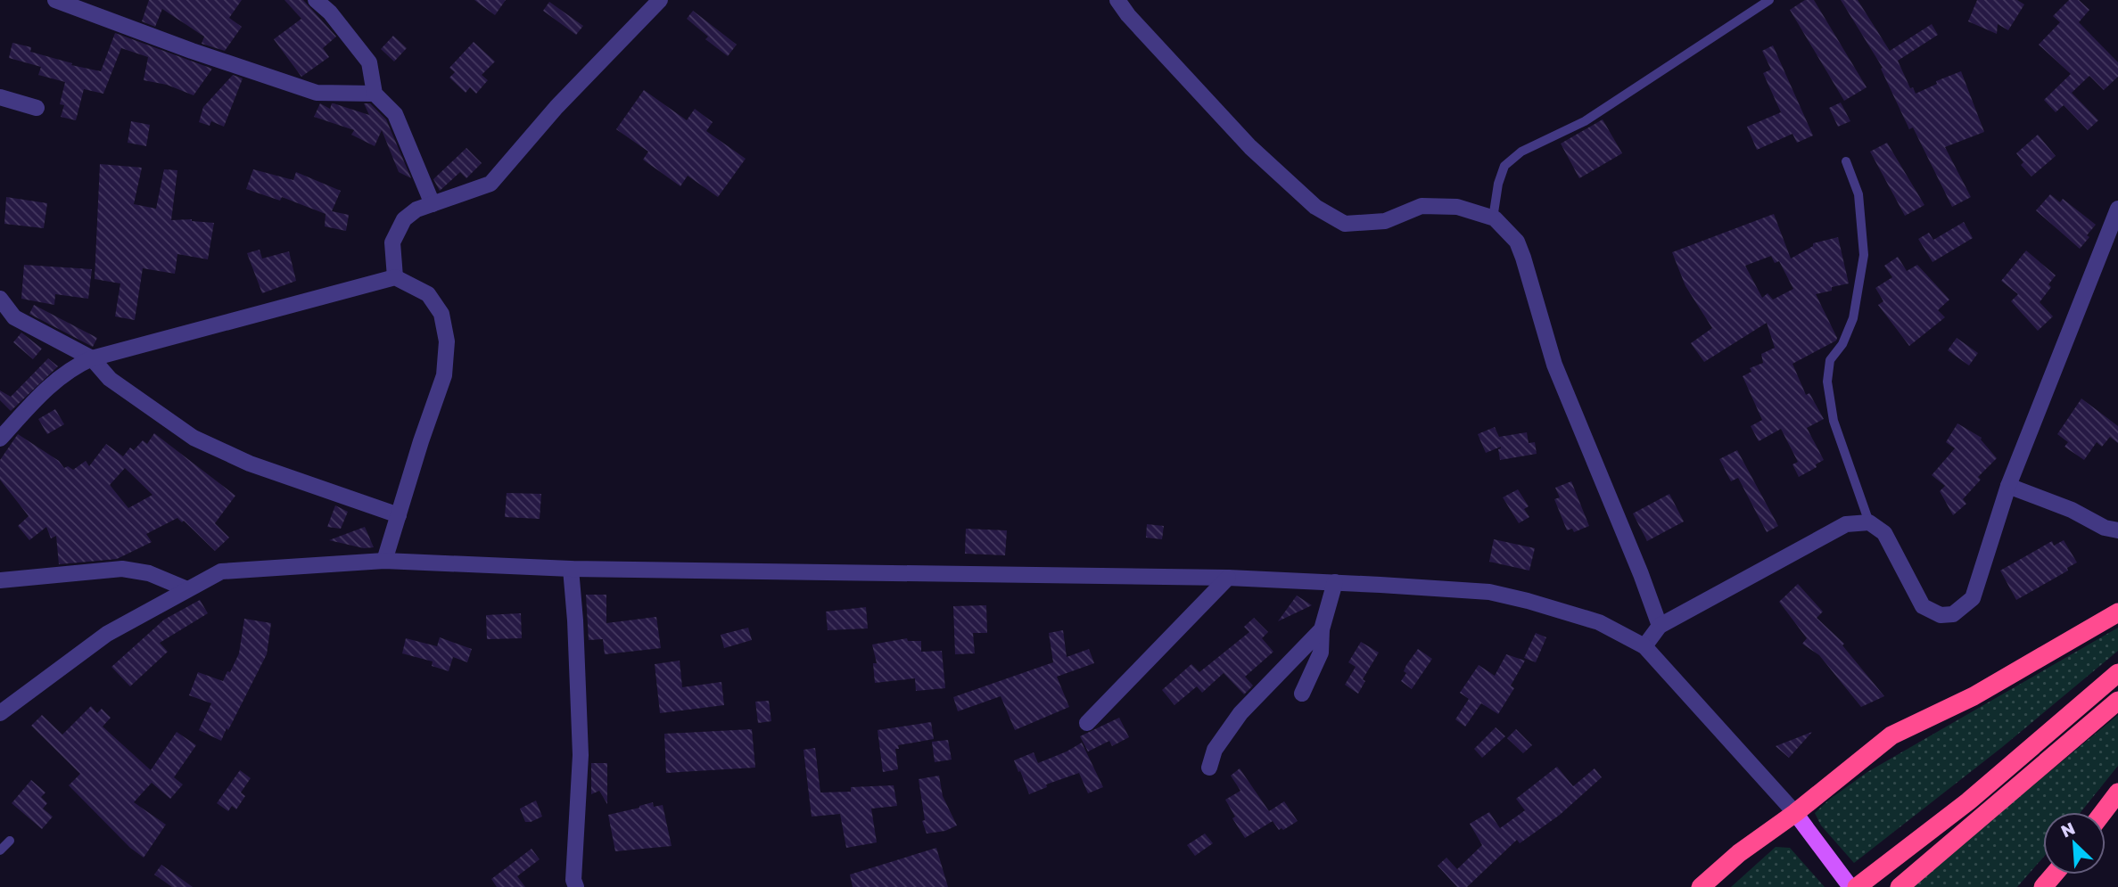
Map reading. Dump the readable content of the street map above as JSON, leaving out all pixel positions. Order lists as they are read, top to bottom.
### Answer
{
  "north": "top left"
}
